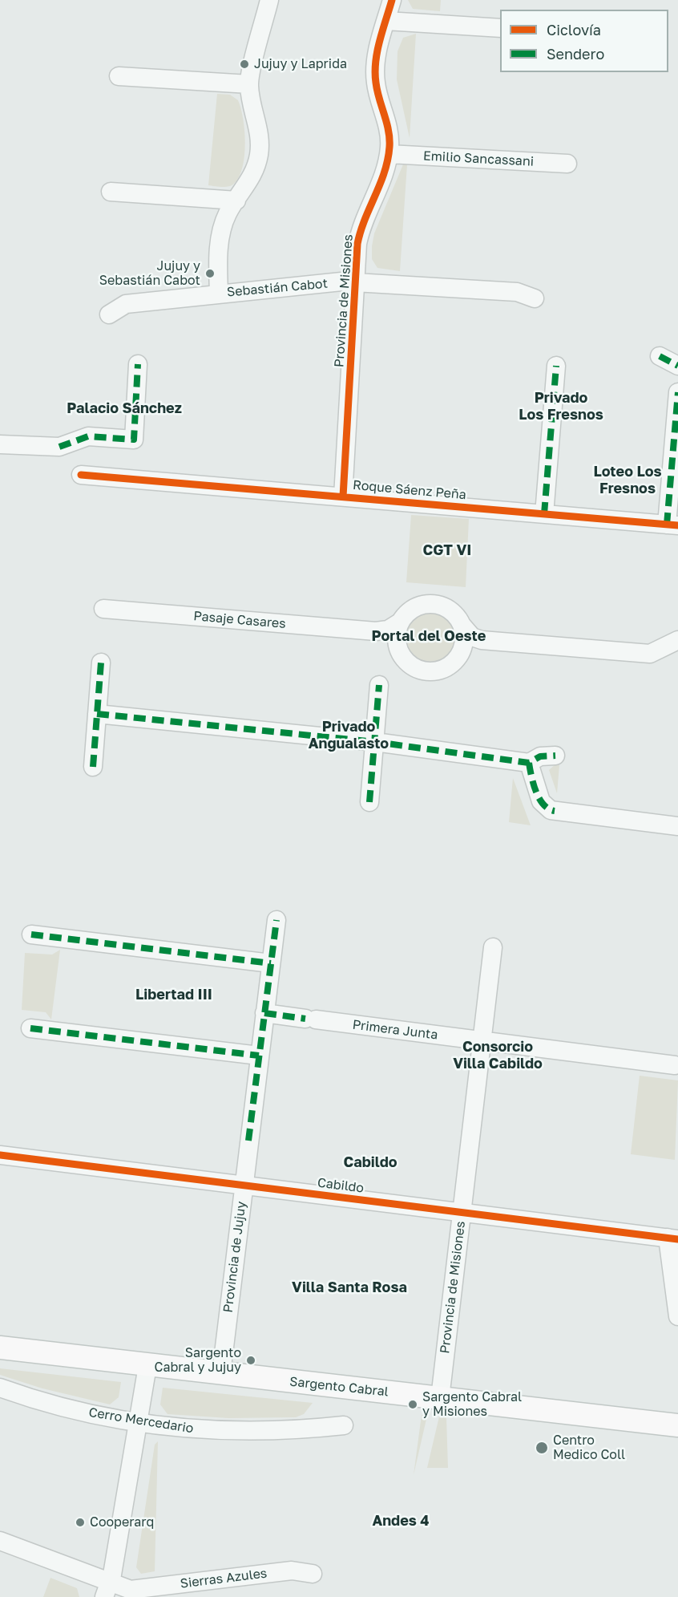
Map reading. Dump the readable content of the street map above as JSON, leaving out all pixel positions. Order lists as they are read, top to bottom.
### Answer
{
  "streets": {
    "main road": ["Sargento Cabral"],
    "street": [
      "Emilio Sancassani",
      "Sebastián Cabot",
      "Provincia de Misiones",
      "Roque Sáenz Peña",
      "Pasaje Casares",
      "Primera Junta",
      "Cabildo",
      "Provincia de Jujuy",
      "Cerro Mercedario",
      "Sierras Azules"
    ]
  },
  "crossings": [
    ["Emilio Sancassani", "Provincia de Misiones"],
    ["Sebastián Cabot", "Provincia de Misiones"],
    ["Provincia de Misiones", "Roque Sáenz Peña"],
    ["Provincia de Misiones", "Primera Junta"],
    ["Provincia de Misiones", "Cabildo"],
    ["Provincia de Misiones", "Sargento Cabral"],
    ["Primera Junta", "Provincia de Jujuy"],
    ["Cabildo", "Provincia de Jujuy"],
    ["Provincia de Jujuy", "Sargento Cabral"]
  ],
  "districts": [
    "Privado Los Fresnos",
    "Palacio Sánchez",
    "Loteo Los Fresnos",
    "CGT VI",
    "Portal del Oeste",
    "Privado Angualasto",
    "Libertad III",
    "Consorcio Villa Cabildo",
    "Cabildo",
    "Villa Santa Rosa",
    "Andes 4"
  ],
  "places": [
    "Jujuy y Laprida",
    "Jujuy y Sebastián Cabot",
    "Sargento Cabral y Jujuy",
    "Sargento Cabral y Misiones",
    "Centro Medico Coll",
    "Cooperarq"
  ],
  "legend": ["Ciclovía", "Sendero"]
}
